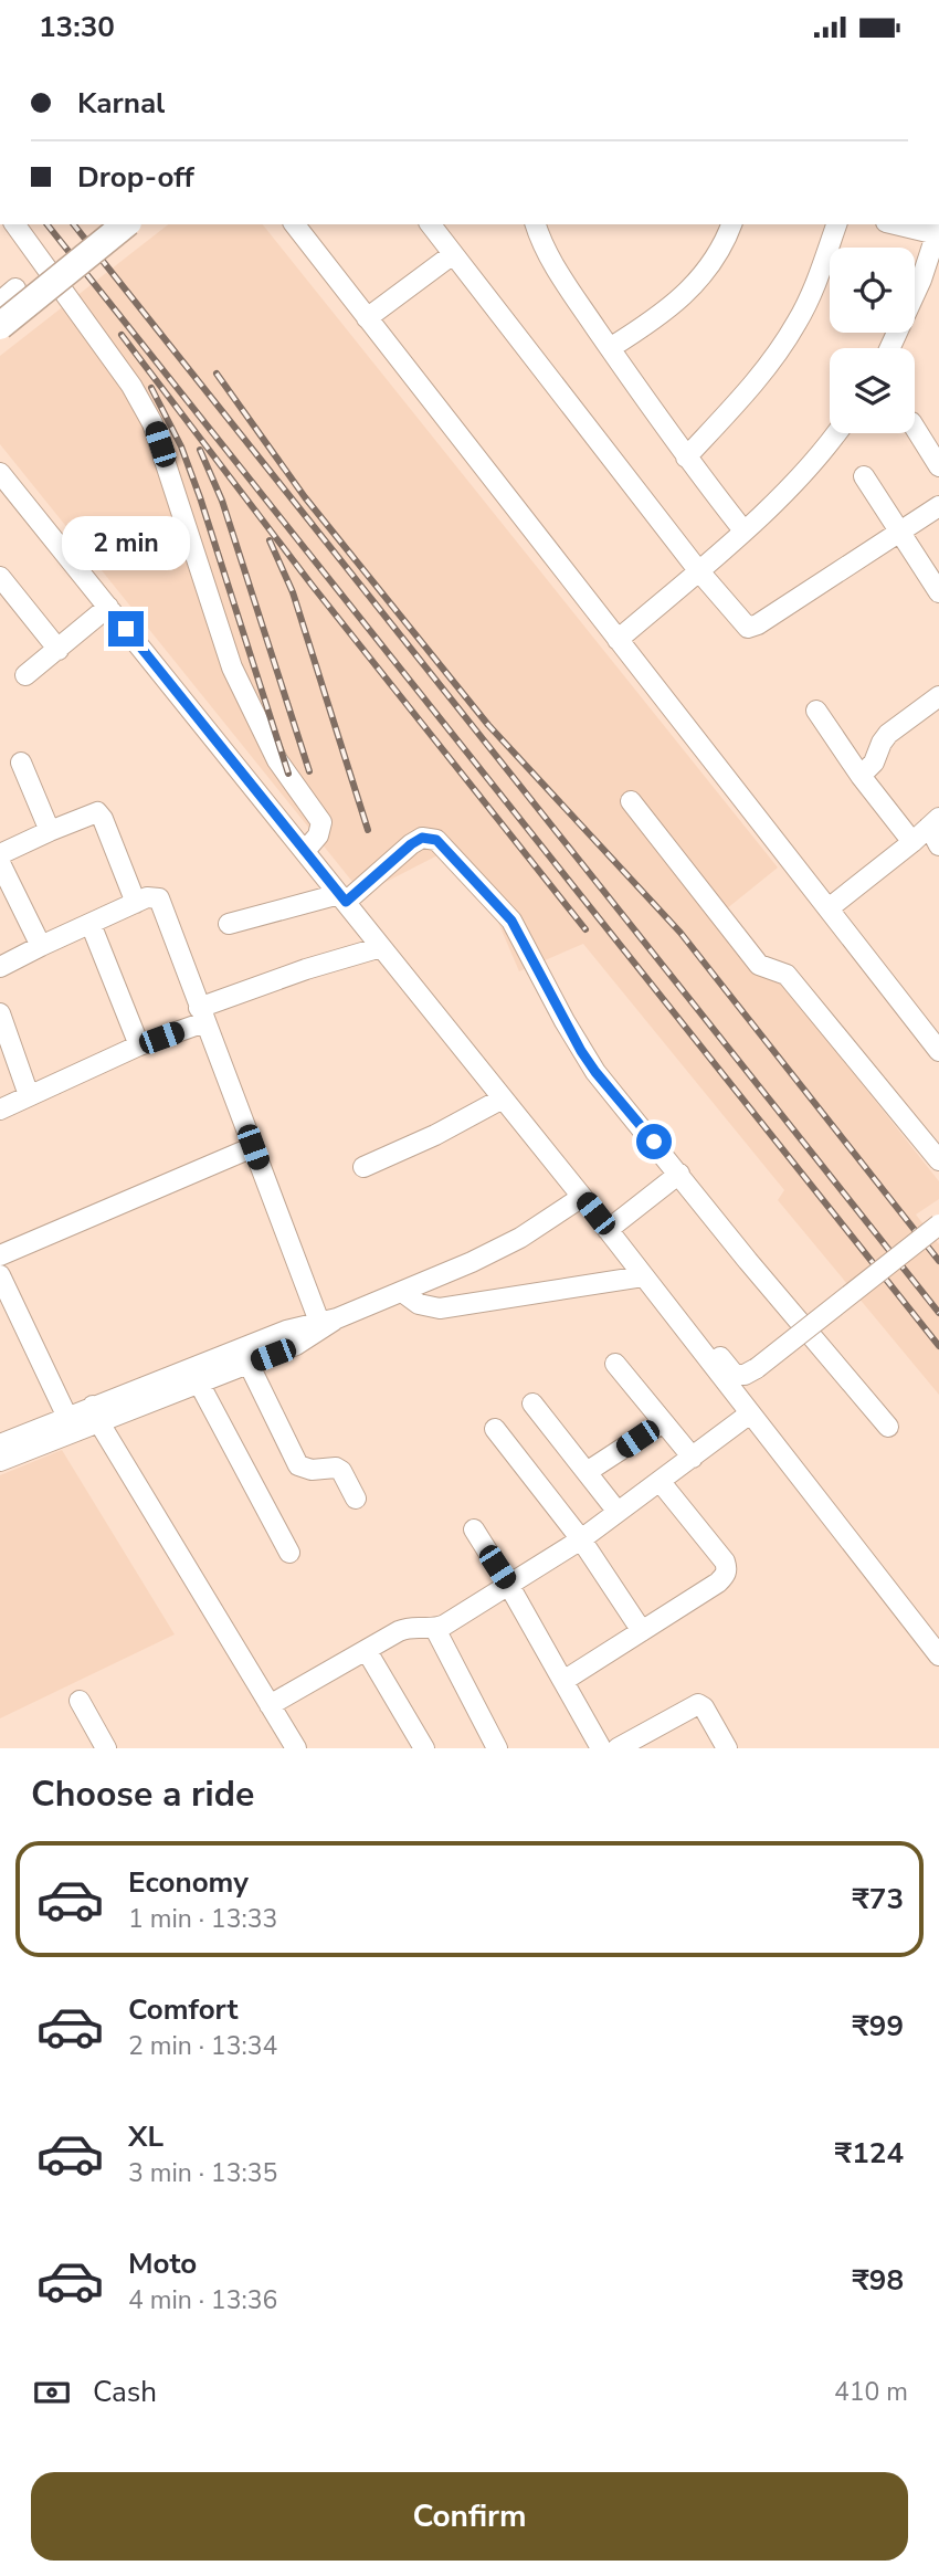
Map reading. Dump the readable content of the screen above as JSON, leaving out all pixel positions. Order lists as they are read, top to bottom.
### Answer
{
  "page": {
    "status": "13:30",
    "banner": ["Karnal", "Drop-off"],
    "bubble": "2 min",
    "heading": "Choose a ride",
    "list": [
      {
        "name": "Economy",
        "note": "1 min · 13:33",
        "value": "₹73"
      },
      {
        "name": "Comfort",
        "note": "2 min · 13:34",
        "value": "₹99"
      },
      {
        "name": "XL",
        "note": "3 min · 13:35",
        "value": "₹124"
      },
      {
        "name": "Moto",
        "note": "4 min · 13:36",
        "value": "₹98"
      }
    ],
    "pay": ["Cash", "410 m"],
    "buttons": "Confirm"
  }
}
